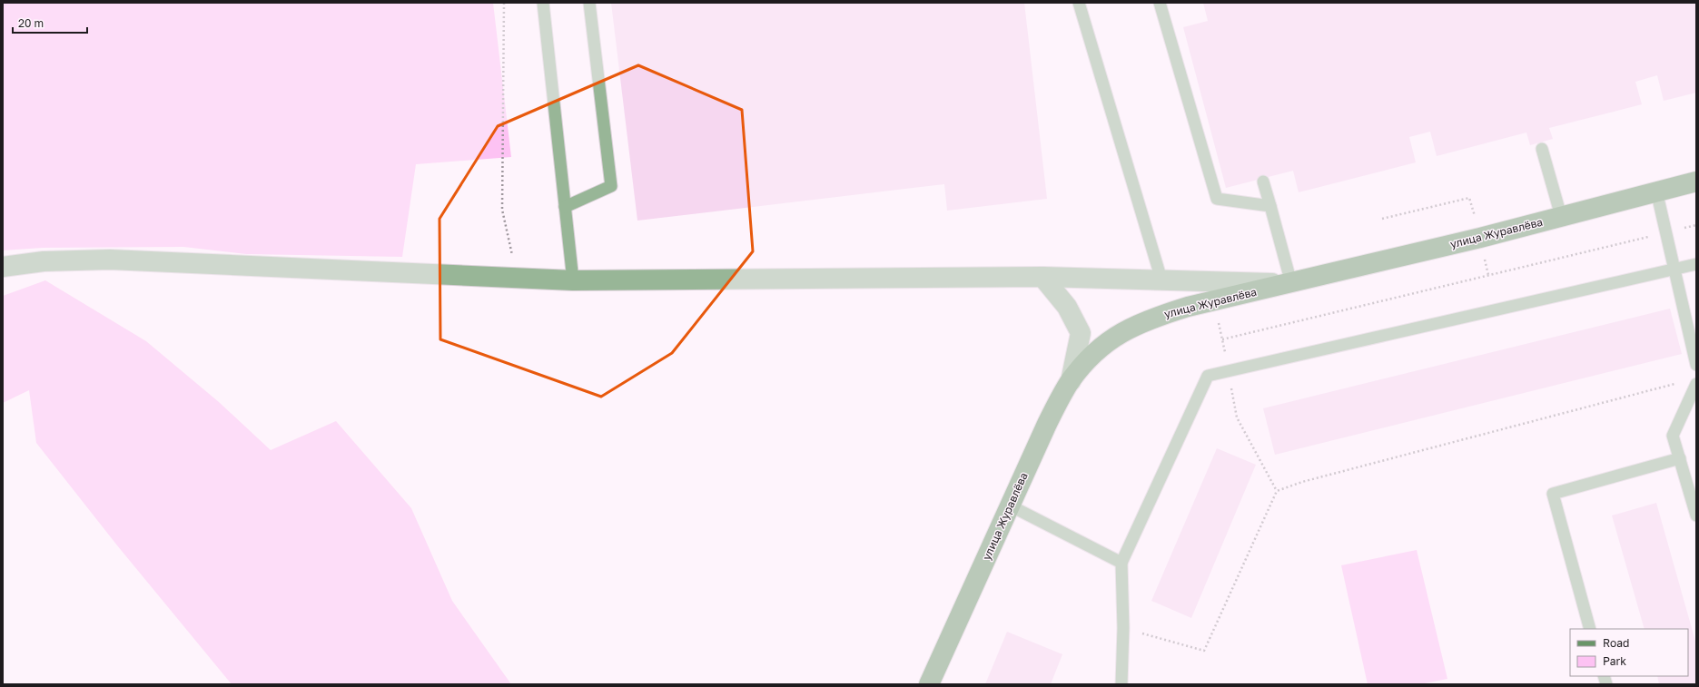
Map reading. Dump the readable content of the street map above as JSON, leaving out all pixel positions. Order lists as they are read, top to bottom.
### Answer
{
  "streets": {
    "street": ["улица Журавлёва"]
  },
  "legend": ["Road", "Park"],
  "scale_bar": "20 m"
}
